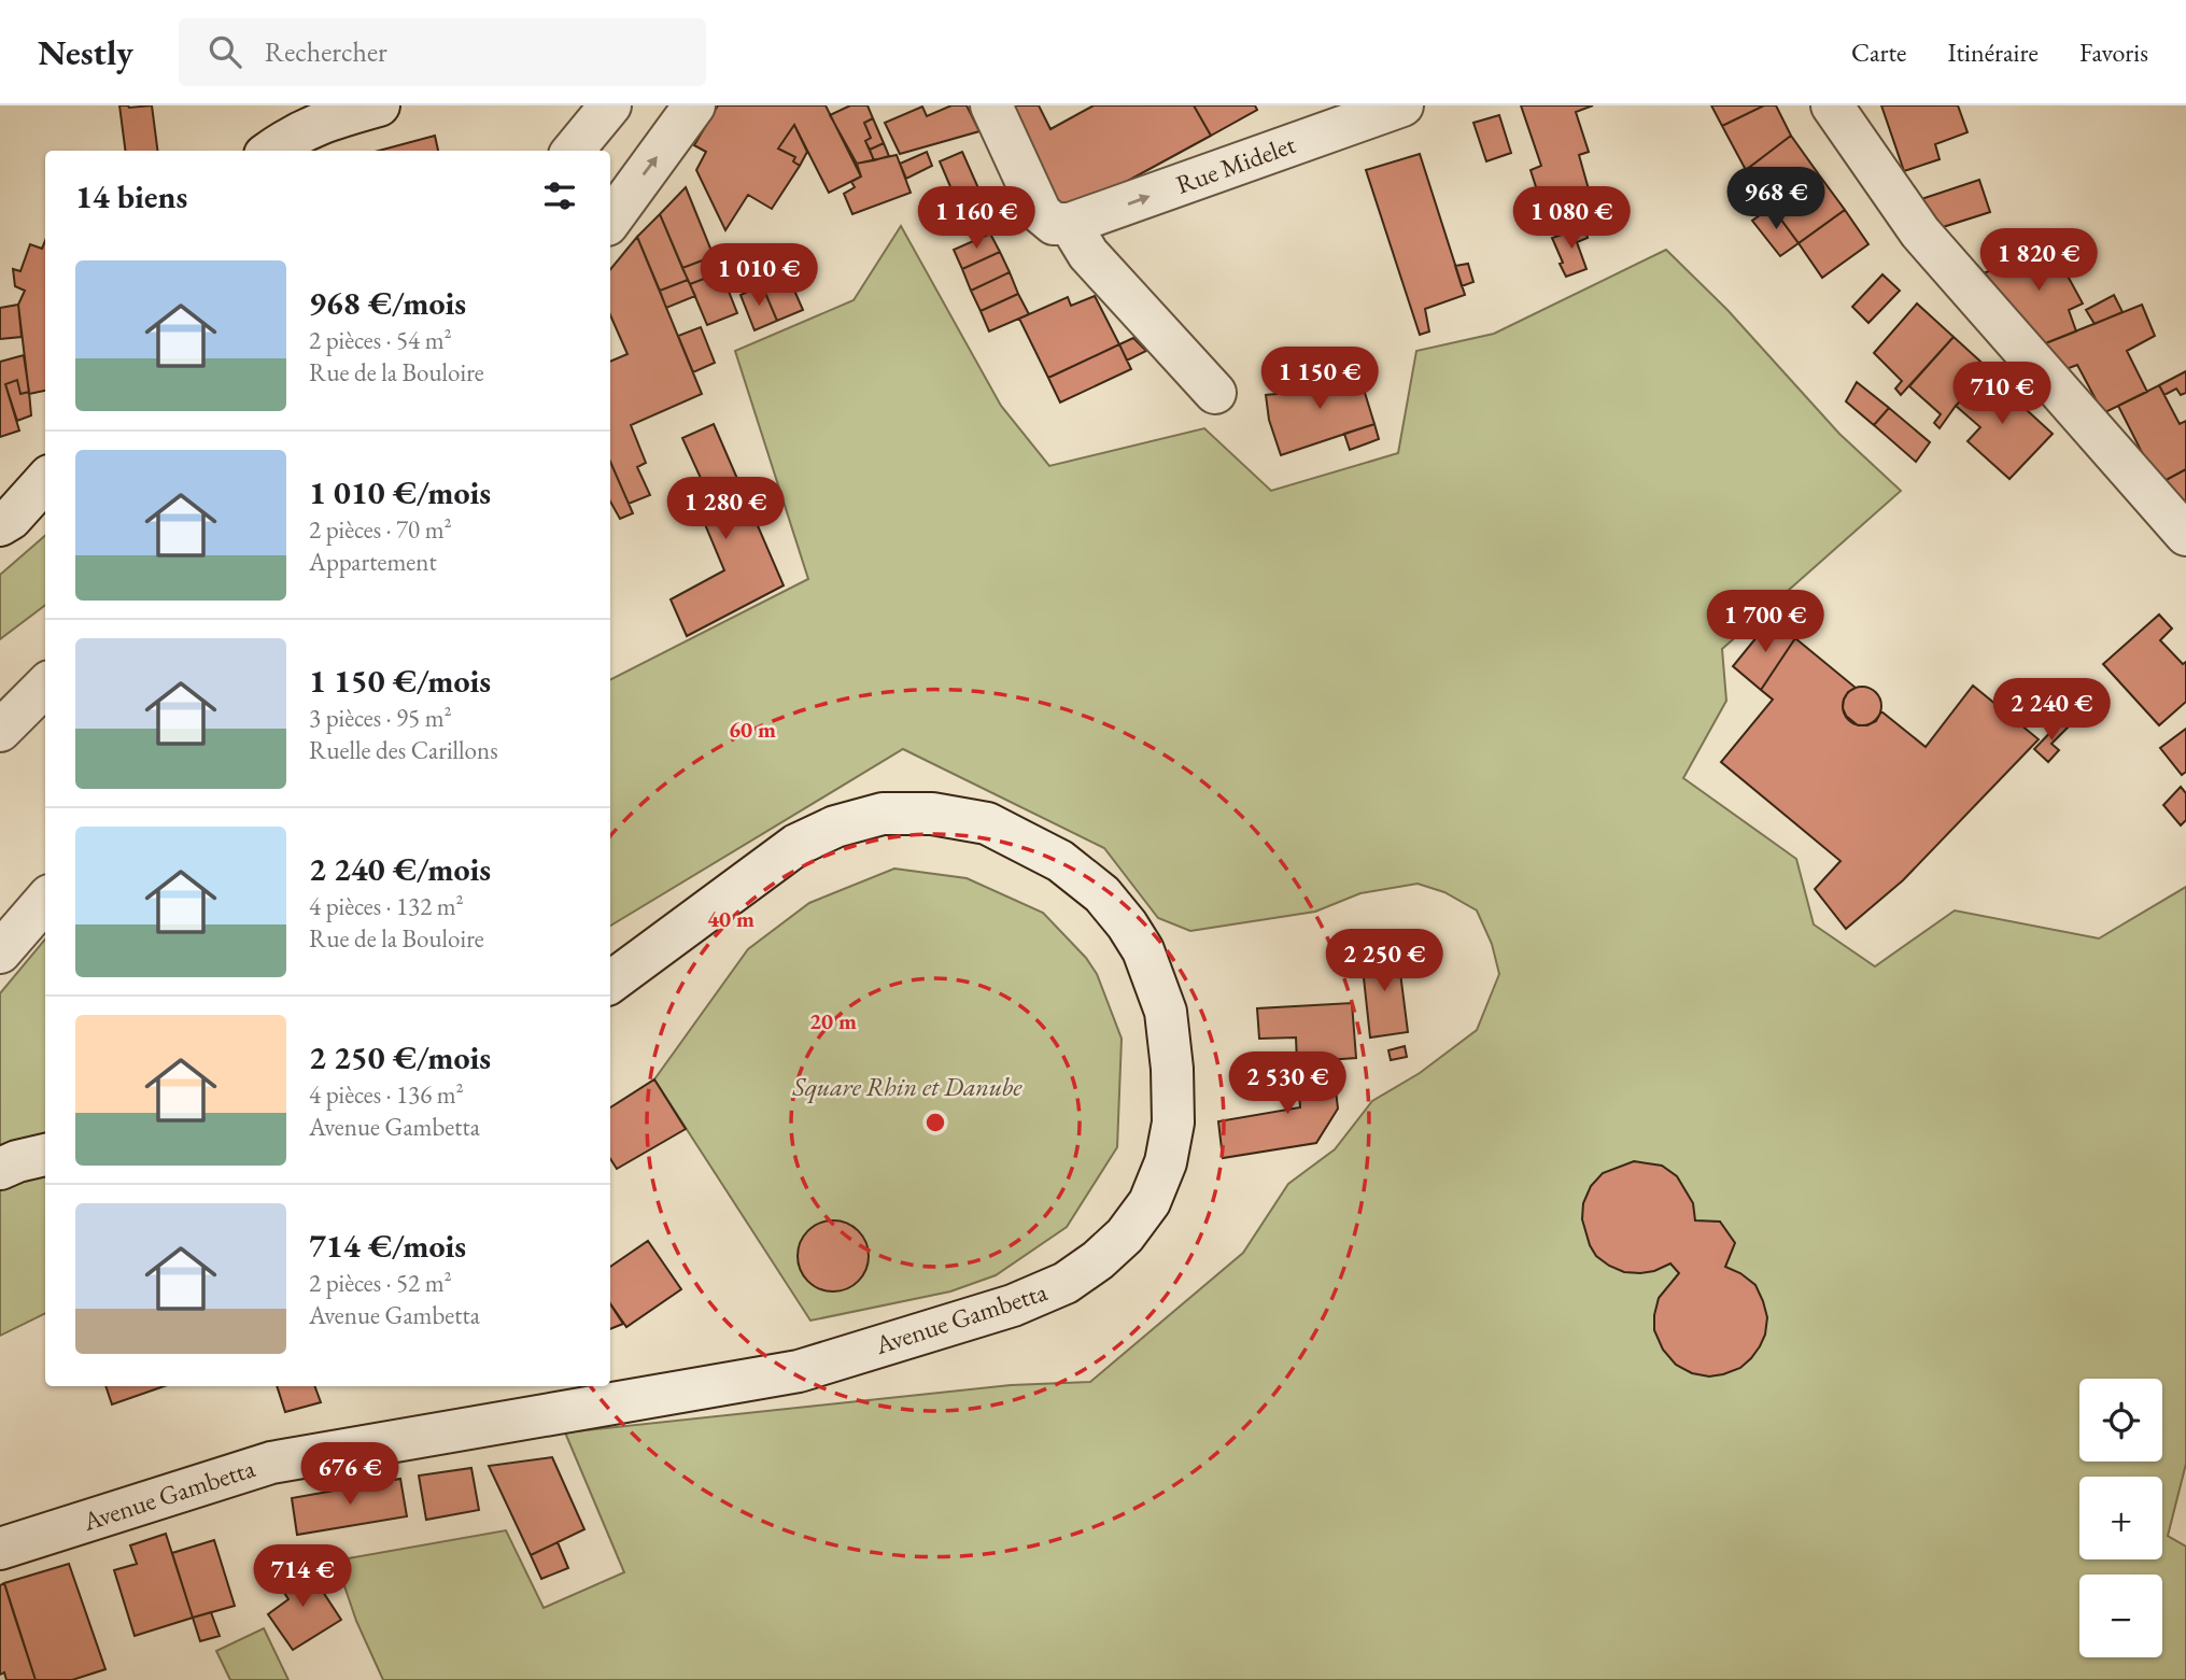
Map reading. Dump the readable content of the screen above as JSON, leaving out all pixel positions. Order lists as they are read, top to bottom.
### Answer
{
  "streets": {
    "main road": ["Rue Midelet", "Avenue Gambetta"]
  },
  "one_way": ["Rue Midelet"],
  "parks": ["Square Rhin et Danube"],
  "page": {
    "header": "Nestly",
    "search": "Rechercher",
    "nav": ["Carte", "Itinéraire", "Favoris"],
    "heading": "14 biens",
    "price": [
      "968 €",
      "1 160 €",
      "1 080 €",
      "1 820 €",
      "1 010 €",
      "1 150 €",
      "710 €",
      "1 280 €",
      "1 700 €",
      "2 240 €",
      "2 250 €",
      "2 530 €",
      "676 €",
      "714 €"
    ],
    "list": [
      {
        "name": "968 €/mois",
        "note": "2 pièces · 54 m² · Rue de la Bouloire"
      },
      {
        "name": "1 010 €/mois",
        "note": "2 pièces · 70 m² · Appartement"
      },
      {
        "name": "1 150 €/mois",
        "note": "3 pièces · 95 m² · Ruelle des Carillons"
      },
      {
        "name": "2 240 €/mois",
        "note": "4 pièces · 132 m² · Rue de la Bouloire"
      },
      {
        "name": "2 250 €/mois",
        "note": "4 pièces · 136 m² · Avenue Gambetta"
      },
      {
        "name": "714 €/mois",
        "note": "2 pièces · 52 m² · Avenue Gambetta"
      }
    ],
    "map_buttons": ["+", "−"]
  },
  "rings": ["60 m", "40 m", "20 m"]
}
